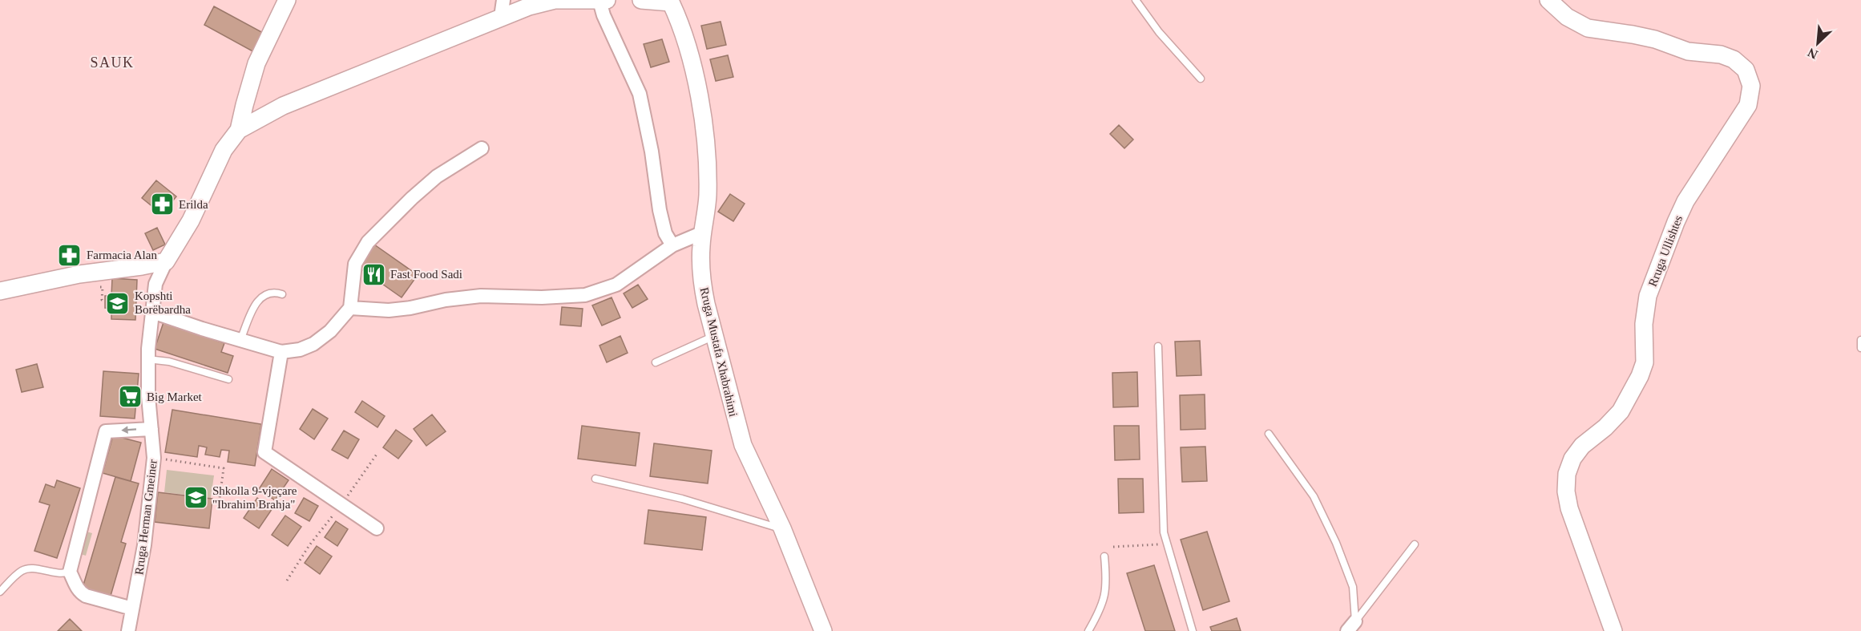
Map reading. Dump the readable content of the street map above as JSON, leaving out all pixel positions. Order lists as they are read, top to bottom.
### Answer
{
  "streets": {
    "street": ["Rruga Ullishtes", "Rruga Mustafa Xhabrahimi", "Rruga Herman Gmeiner"]
  },
  "districts": ["SAUK"],
  "places": {
    "pharmacy": ["Erilda", "Farmacia Alan"],
    "restaurant": ["Fast Food Sadi"],
    "school or university": ["Kopshti Borëbardha", "Shkolla 9-vjeçare \"Ibrahim Brahja\""],
    "supermarket": ["Big Market"]
  },
  "north": "bottom left"
}
